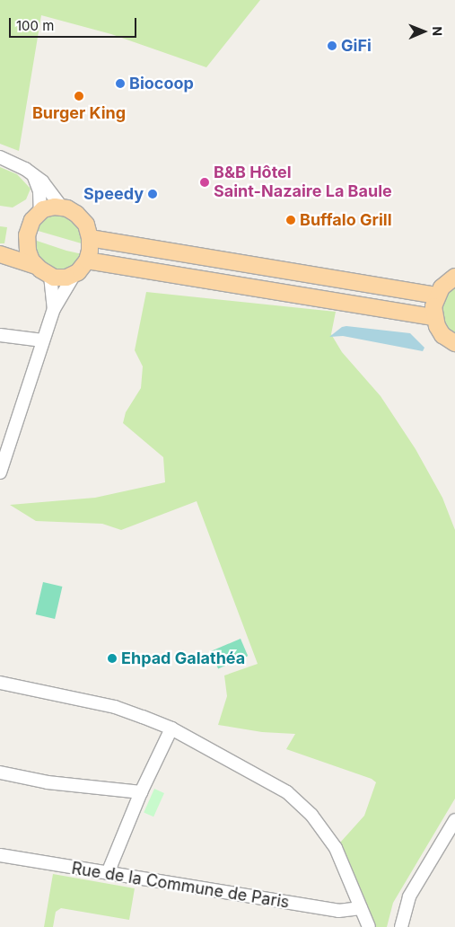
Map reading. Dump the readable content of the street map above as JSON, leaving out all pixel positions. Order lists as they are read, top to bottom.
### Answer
{
  "streets": {
    "street": ["Rue de la Commune de Paris"]
  },
  "places": [
    "GiFi",
    "Biocoop",
    "Burger King",
    "B&B Hôtel Saint-Nazaire La Baule",
    "Speedy",
    "Buffalo Grill",
    "Ehpad Galathéa"
  ],
  "scale_bar": "100 m",
  "north": "right"
}
